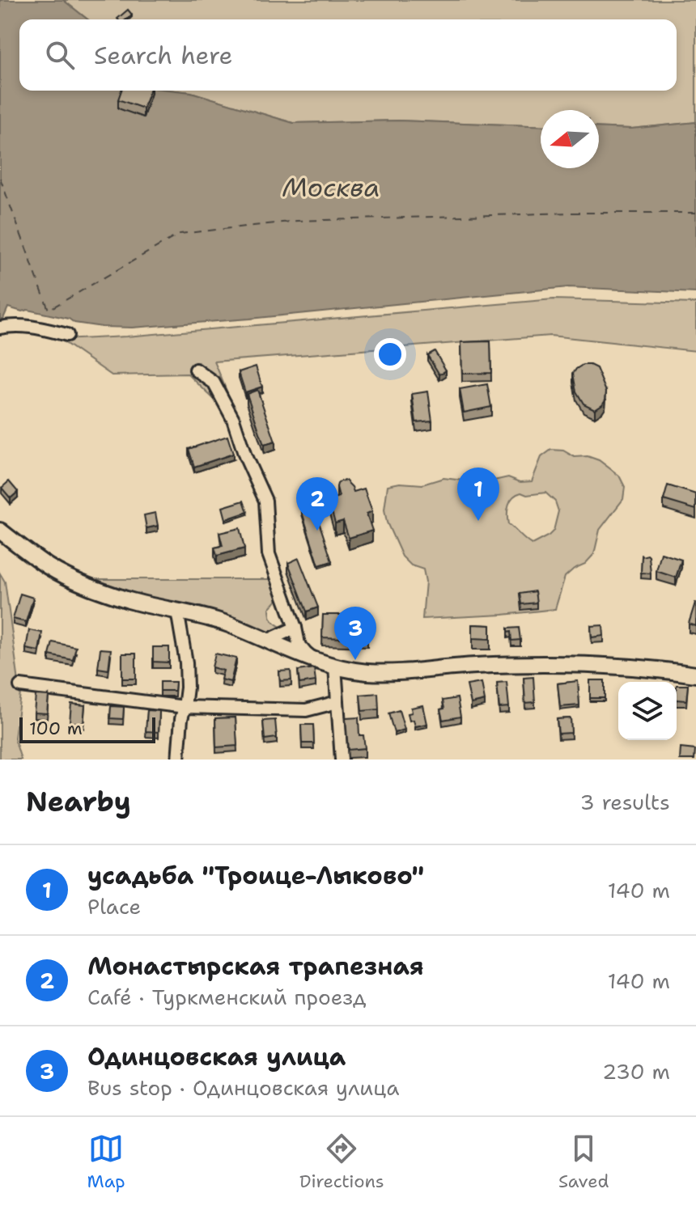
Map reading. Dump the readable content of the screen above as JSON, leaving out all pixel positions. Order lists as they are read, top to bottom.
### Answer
{
  "water": ["Москва"],
  "scale_bar": "100 m",
  "north": "left",
  "page": {
    "search": "Search here",
    "pins": ["1", "2", "3"],
    "scale": "100 m",
    "heading": ["Nearby", "3 results"],
    "list": [
      {
        "mark": "1",
        "name": "усадьба \"Троице-Лыково\"",
        "note": "Place",
        "value": "140 m"
      },
      {
        "mark": "2",
        "name": "Монастырская трапезная",
        "note": "Café · Туркменский проезд",
        "value": "140 m"
      },
      {
        "mark": "3",
        "name": "Одинцовская улица",
        "note": "Bus stop · Одинцовская улица",
        "value": "230 m"
      }
    ],
    "nav": ["Map", "Directions", "Saved"]
  }
}
